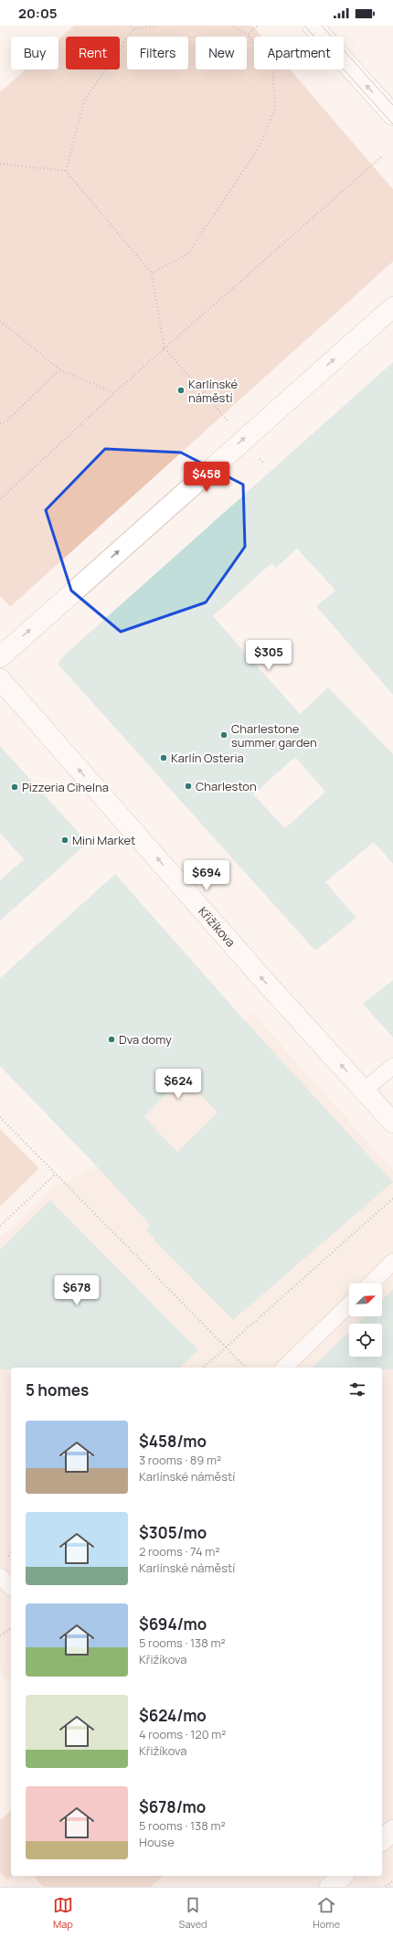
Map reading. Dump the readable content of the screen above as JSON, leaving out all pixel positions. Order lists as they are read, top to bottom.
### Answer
{
  "streets": {
    "street": ["Křižíkova"]
  },
  "one_way": ["Křižíkova"],
  "places": [
    "Karlínské náměstí",
    "Charlestone summer garden",
    "Karlín Osteria",
    "Charleston",
    "Pizzeria Cihelna",
    "Mini Market",
    "Dva domy"
  ],
  "north": "top right",
  "page": {
    "status": "20:05",
    "chip": [
      "Buy",
      "Rent",
      "Filters",
      "New",
      "Apartment"
    ],
    "price": [
      "$458",
      "$305",
      "$694",
      "$624",
      "$678"
    ],
    "heading": "5 homes",
    "list": [
      {
        "name": "$458/mo",
        "note": "3 rooms · 89 m² · Karlínské náměstí"
      },
      {
        "name": "$305/mo",
        "note": "2 rooms · 74 m² · Karlínské náměstí"
      },
      {
        "name": "$694/mo",
        "note": "5 rooms · 138 m² · Křižíkova"
      },
      {
        "name": "$624/mo",
        "note": "4 rooms · 120 m² · Křižíkova"
      },
      {
        "name": "$678/mo",
        "note": "5 rooms · 138 m² · House"
      }
    ],
    "tabs": ["Map", "Saved", "Home"]
  }
}
